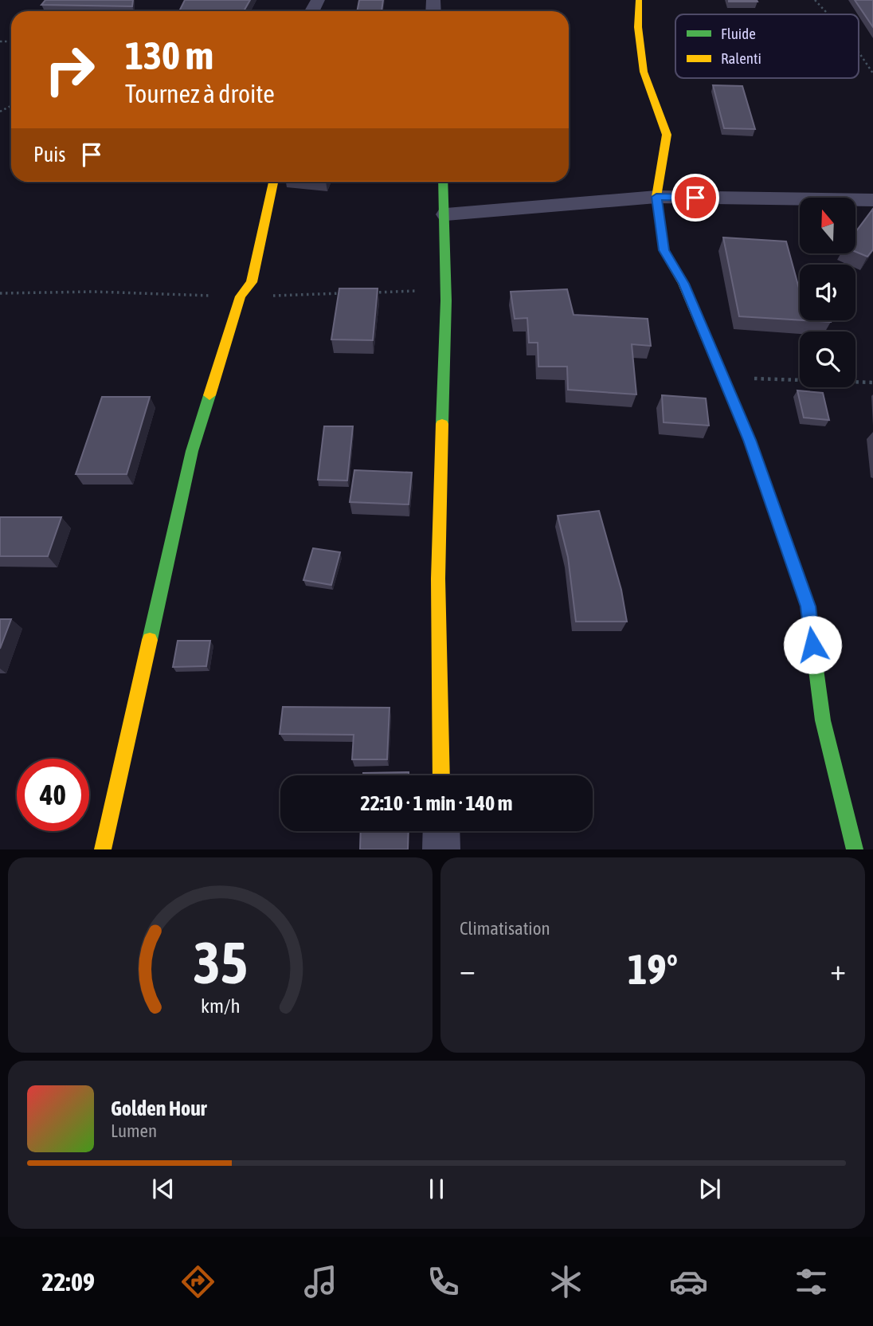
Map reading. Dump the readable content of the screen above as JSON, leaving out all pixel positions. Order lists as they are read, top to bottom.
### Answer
{
  "legend": ["Fluide", "Ralenti"],
  "north": "top",
  "page": {
    "turn": ["130 m", "Tournez à droite"],
    "then": "Puis",
    "limit": "40",
    "trip": "22:10 · 1 min · 140 m",
    "tile": "Climatisation",
    "heat": ["−", "19°", "+"],
    "song": ["Golden Hour", "Lumen"],
    "tabs": "22:09",
    "gauge": ["35", "km/h"]
  }
}
